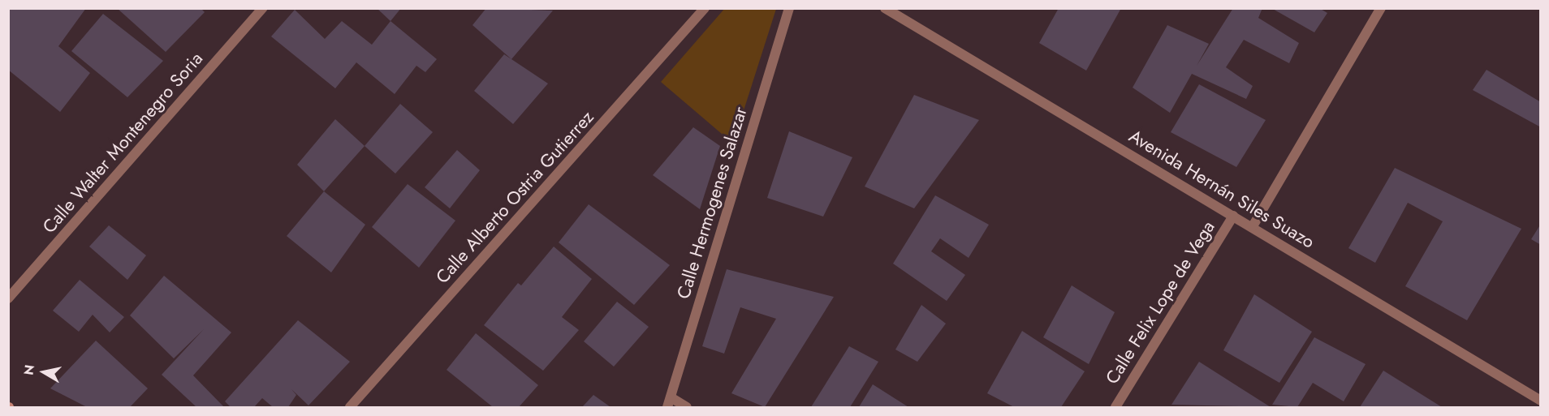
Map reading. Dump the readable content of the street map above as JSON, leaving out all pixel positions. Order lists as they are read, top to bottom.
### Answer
{
  "streets": {
    "street": [
      "Calle Walter Montenegro Soria",
      "Avenida Hernán Siles Suazo",
      "Calle Alberto Ostria Gutierrez",
      "Calle Hermogenes Salazar",
      "Calle Felix Lope de Vega"
    ]
  },
  "crossings": [
    ["Avenida Hernán Siles Suazo", "Calle Felix Lope de Vega"]
  ],
  "north": "left"
}
